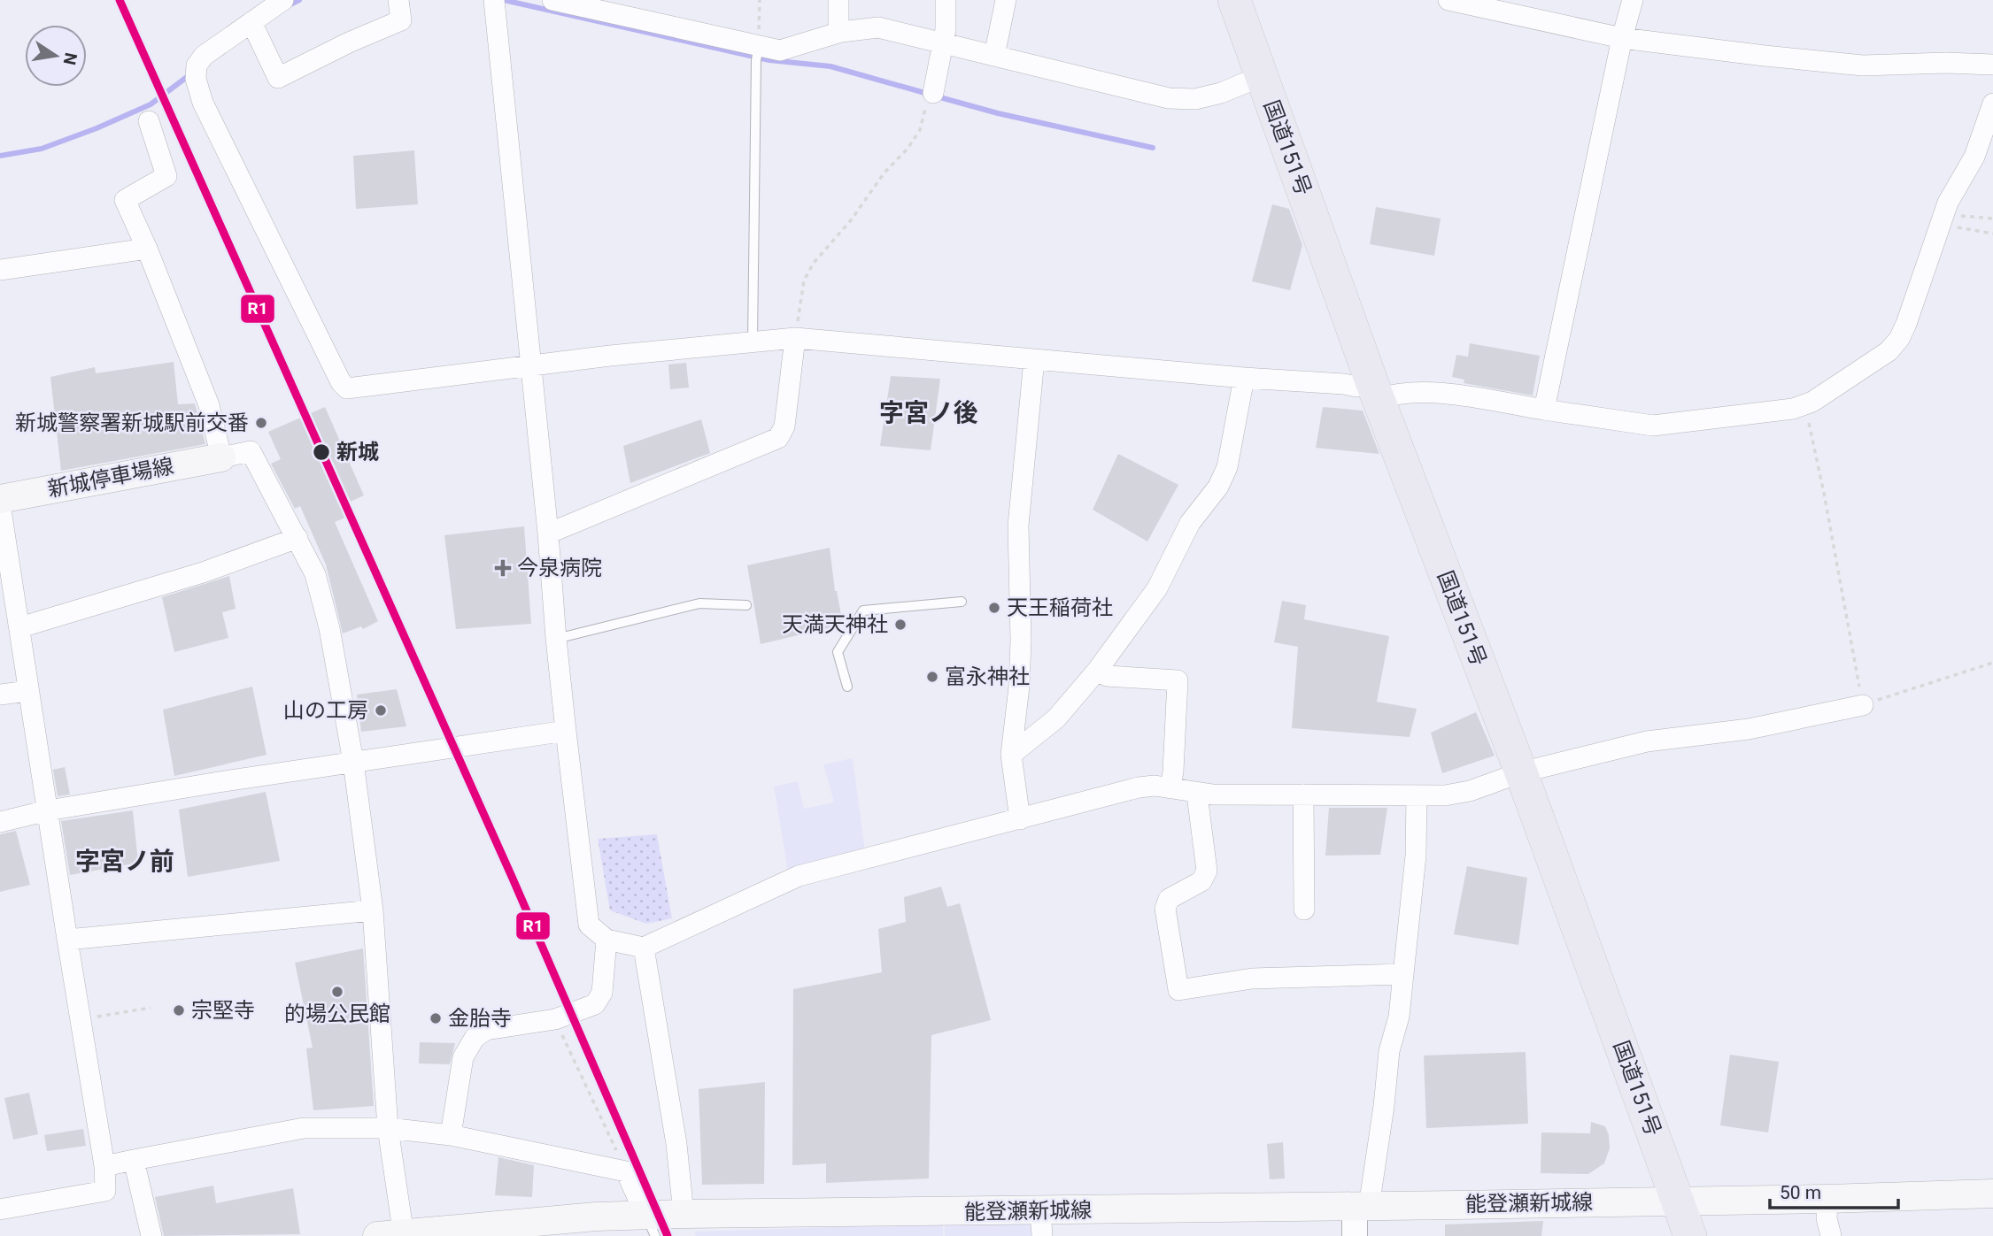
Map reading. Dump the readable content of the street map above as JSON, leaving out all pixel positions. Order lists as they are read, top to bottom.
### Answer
{
  "streets": {
    "highway": ["国道151号"],
    "main road": ["新城停車場線", "能登瀬新城線"]
  },
  "crossings": [
    ["国道151号", "能登瀬新城線"]
  ],
  "districts": ["字宮ノ後", "字宮ノ前"],
  "places": {
    "other": [
      "新城警察署新城駅前交番",
      "新城",
      "天王稲荷社",
      "天満天神社",
      "富永神社",
      "山の工房",
      "的場公民館",
      "宗堅寺",
      "金胎寺"
    ],
    "health": ["今泉病院"]
  },
  "lines": ["transit line R1"],
  "scale_bar": "50 m",
  "north": "right"
}
